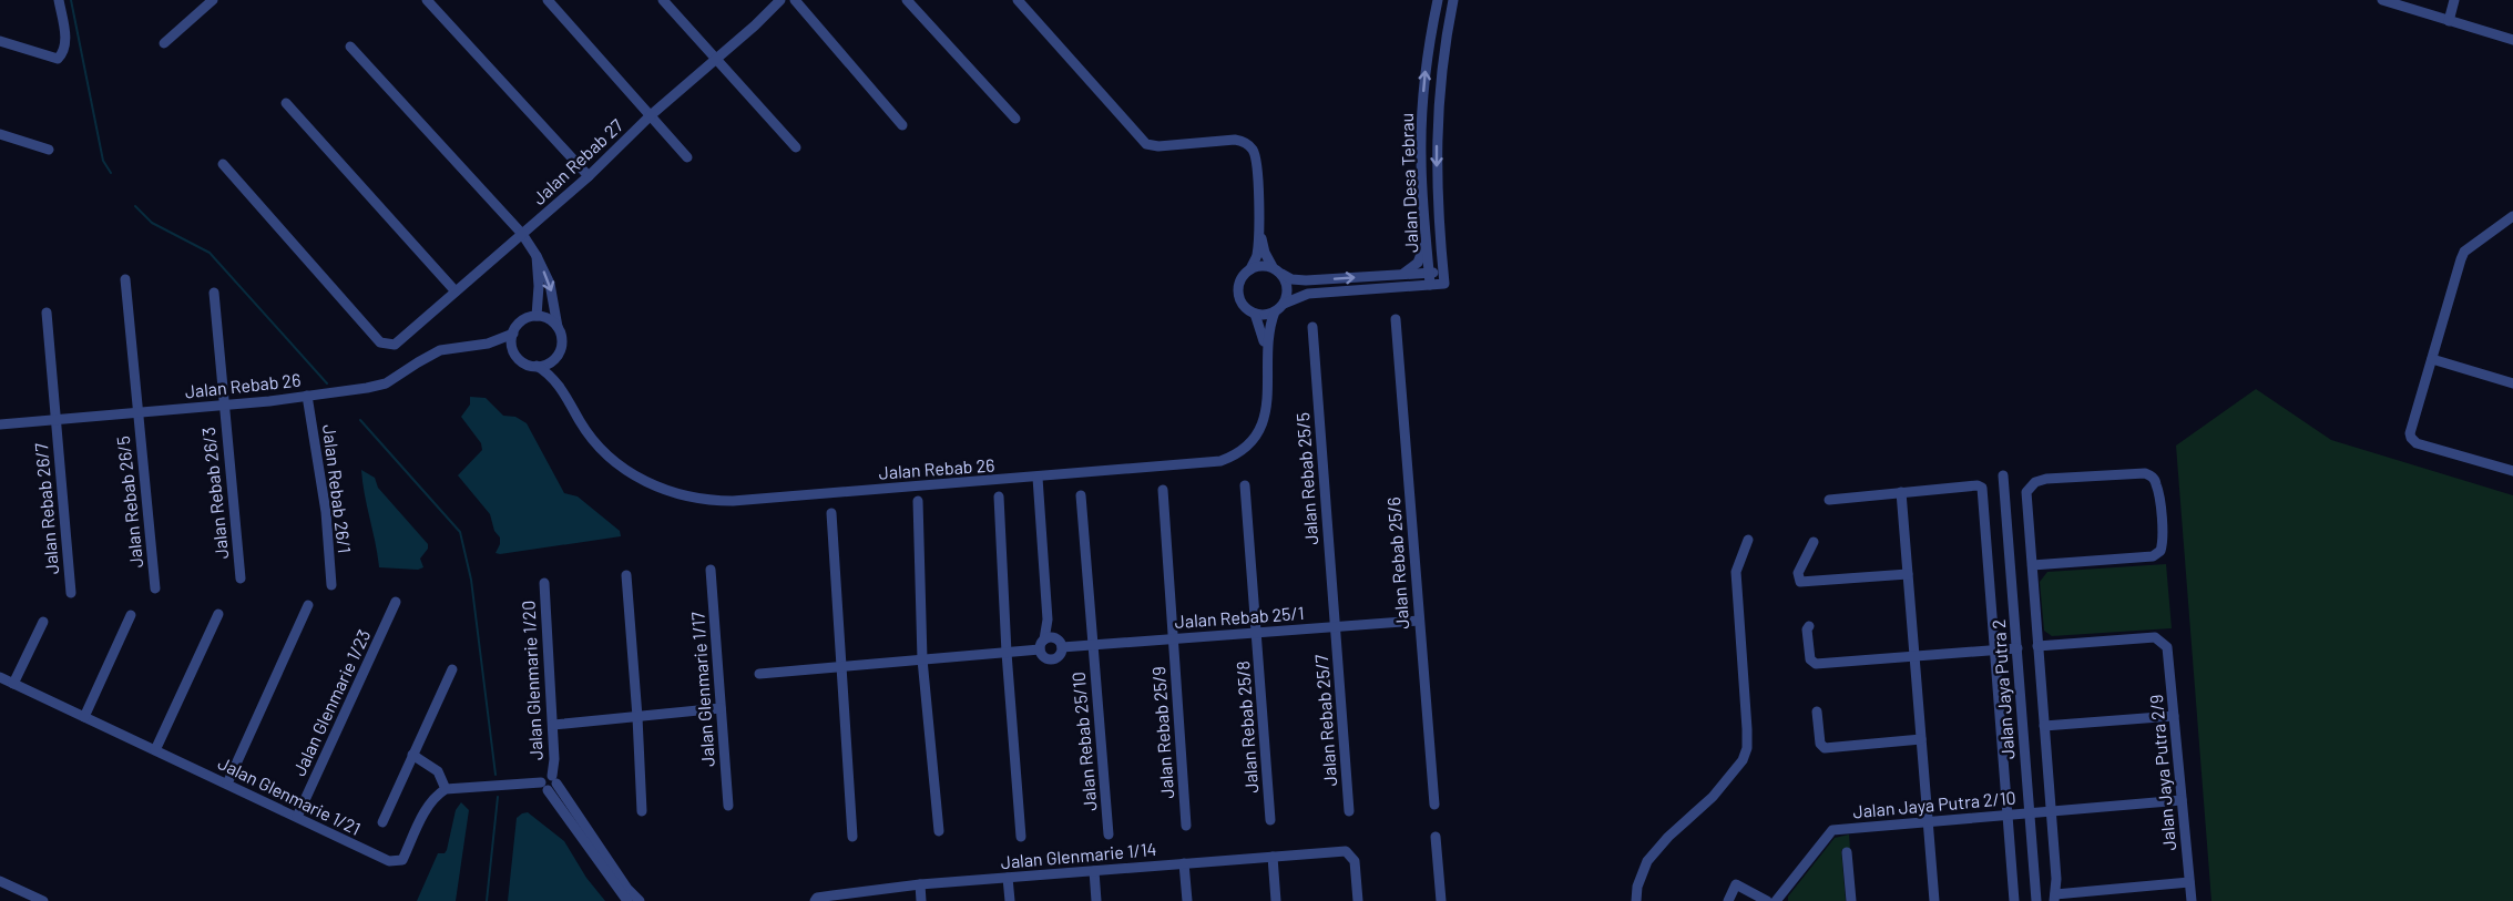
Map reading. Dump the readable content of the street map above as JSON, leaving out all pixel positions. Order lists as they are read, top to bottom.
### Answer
{
  "streets": {
    "street": [
      "Jalan Rebab 27",
      "Jalan Desa Tebrau",
      "Jalan Rebab 26",
      "Jalan Rebab 25/5",
      "Jalan Rebab 26/1",
      "Jalan Rebab 26/3",
      "Jalan Rebab 26/5",
      "Jalan Rebab 26/7",
      "Jalan Rebab 25/6",
      "Jalan Rebab 25/1",
      "Jalan Glenmarie 1/20",
      "Jalan Glenmarie 1/17",
      "Jalan Jaya Putra 2",
      "Jalan Glenmarie 1/23",
      "Jalan Rebab 25/7",
      "Jalan Rebab 25/8",
      "Jalan Rebab 25/9",
      "Jalan Rebab 25/10",
      "Jalan Jaya Putra 2/9",
      "Jalan Glenmarie 1/21",
      "Jalan Jaya Putra 2/10",
      "Jalan Glenmarie 1/14"
    ]
  },
  "crossings": [
    ["Jalan Rebab 26", "Jalan Rebab 26/1"],
    ["Jalan Rebab 26", "Jalan Rebab 26/3"],
    ["Jalan Rebab 26", "Jalan Rebab 26/5"],
    ["Jalan Rebab 26", "Jalan Rebab 26/7"],
    ["Jalan Rebab 25/5", "Jalan Rebab 25/1"],
    ["Jalan Rebab 25/5", "Jalan Rebab 25/7"],
    ["Jalan Rebab 25/6", "Jalan Rebab 25/1"],
    ["Jalan Rebab 25/1", "Jalan Rebab 25/7"],
    ["Jalan Rebab 25/1", "Jalan Rebab 25/8"],
    ["Jalan Rebab 25/1", "Jalan Rebab 25/9"],
    ["Jalan Rebab 25/1", "Jalan Rebab 25/10"],
    ["Jalan Jaya Putra 2", "Jalan Jaya Putra 2/10"],
    ["Jalan Glenmarie 1/23", "Jalan Glenmarie 1/21"],
    ["Jalan Jaya Putra 2/9", "Jalan Jaya Putra 2/10"]
  ]
}
